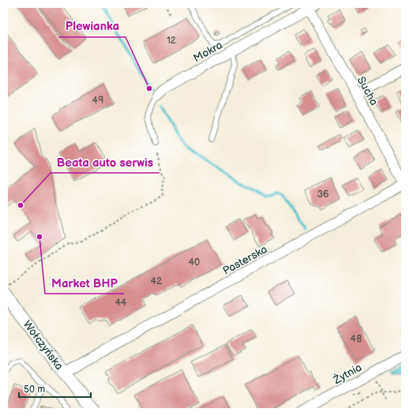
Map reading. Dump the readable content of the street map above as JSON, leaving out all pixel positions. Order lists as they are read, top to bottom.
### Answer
{
  "streets": {
    "street": [
      "Mokra",
      "Sucha",
      "Pasterska",
      "Wołczyńska",
      "Żytnia"
    ]
  },
  "crossings": [
    ["Mokra", "Sucha"],
    ["Sucha", "Pasterska"],
    ["Pasterska", "Wołczyńska"]
  ],
  "places": ["Plewianka", "Beata auto serwis", "Market BHP"],
  "house_numbers": [
    "12",
    "49",
    "36",
    "40",
    "42",
    "44",
    "48"
  ],
  "scale_bar": "50 m"
}
